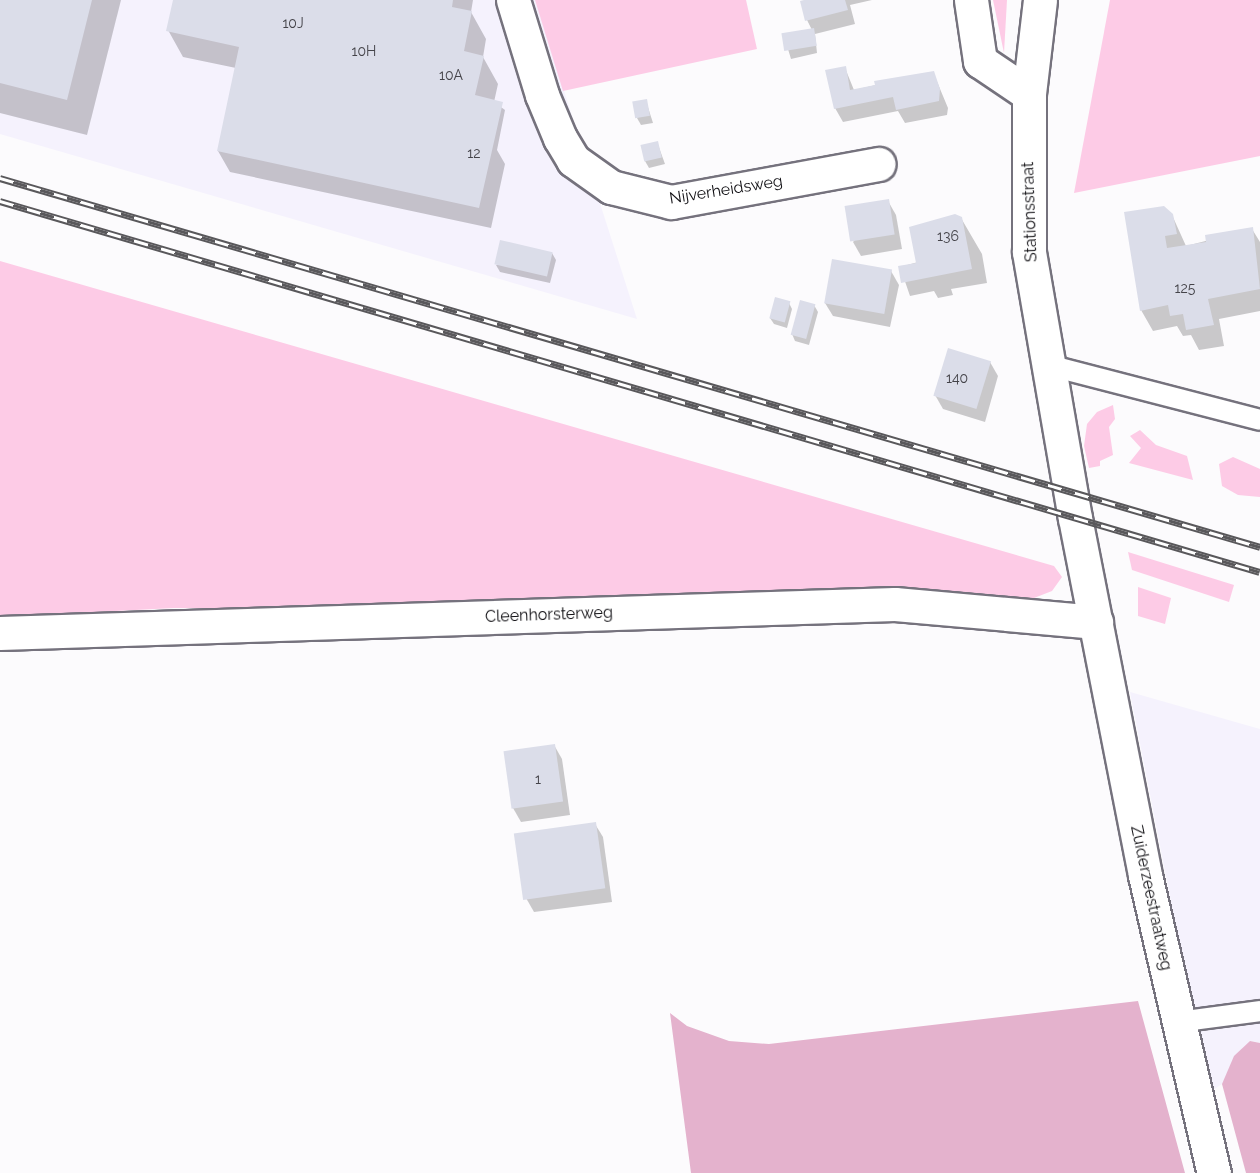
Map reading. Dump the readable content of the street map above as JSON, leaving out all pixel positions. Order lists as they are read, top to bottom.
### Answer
{
  "streets": {
    "street": [
      "Nijverheidsweg",
      "Stationsstraat",
      "Cleenhorsterweg",
      "Zuiderzeestraatweg"
    ]
  },
  "crossings": [
    ["Stationsstraat", "Cleenhorsterweg"],
    ["Stationsstraat", "Zuiderzeestraatweg"],
    ["Cleenhorsterweg", "Zuiderzeestraatweg"]
  ],
  "house_numbers": [
    "10J",
    "10H",
    "10A",
    "12",
    "136",
    "125",
    "140",
    "1"
  ]
}
